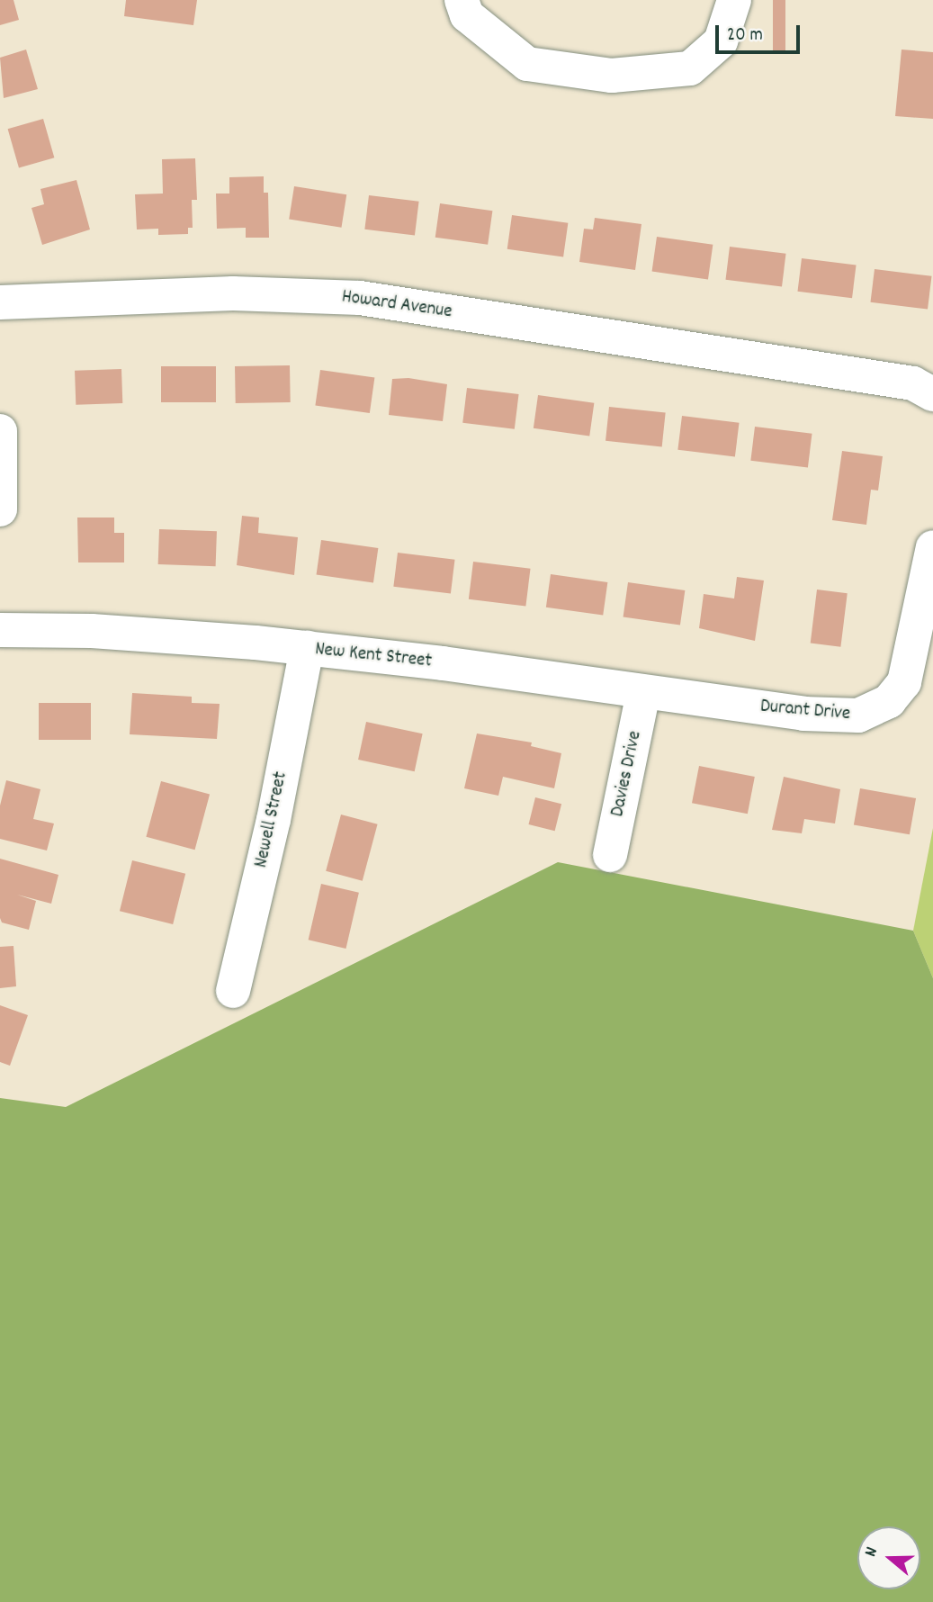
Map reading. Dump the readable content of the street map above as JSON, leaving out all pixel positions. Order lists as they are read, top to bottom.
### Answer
{
  "streets": {
    "street": [
      "Howard Avenue",
      "New Kent Street",
      "Durant Drive",
      "Davies Drive",
      "Newell Street"
    ]
  },
  "crossings": [
    ["New Kent Street", "Durant Drive"],
    ["New Kent Street", "Davies Drive"],
    ["New Kent Street", "Newell Street"]
  ],
  "scale_bar": "20 m",
  "north": "left"
}
